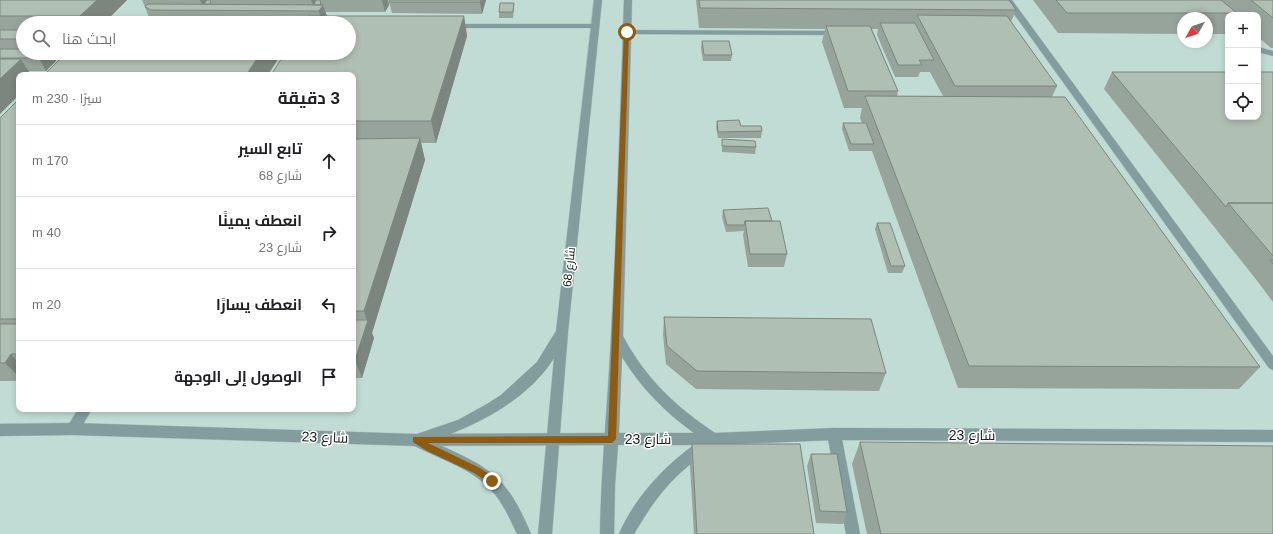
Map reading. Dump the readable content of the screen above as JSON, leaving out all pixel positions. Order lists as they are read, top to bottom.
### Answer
{
  "streets": {
    "street": ["شارع 68", "شارع 23"]
  },
  "crossings": [
    ["شارع 68", "شارع 23"]
  ],
  "north": "bottom left",
  "page": {
    "map_buttons": ["+", "−"],
    "search": "ابحث هنا",
    "heading": ["3 دقيقة", "سيرًا · 230 m"],
    "list": [
      ["تابع السير", "شارع 68", "170 m"],
      ["انعطف يمينًا", "شارع 23", "40 m"],
      ["انعطف يسارًا", "20 m"],
      "الوصول إلى الوجهة"
    ]
  }
}
